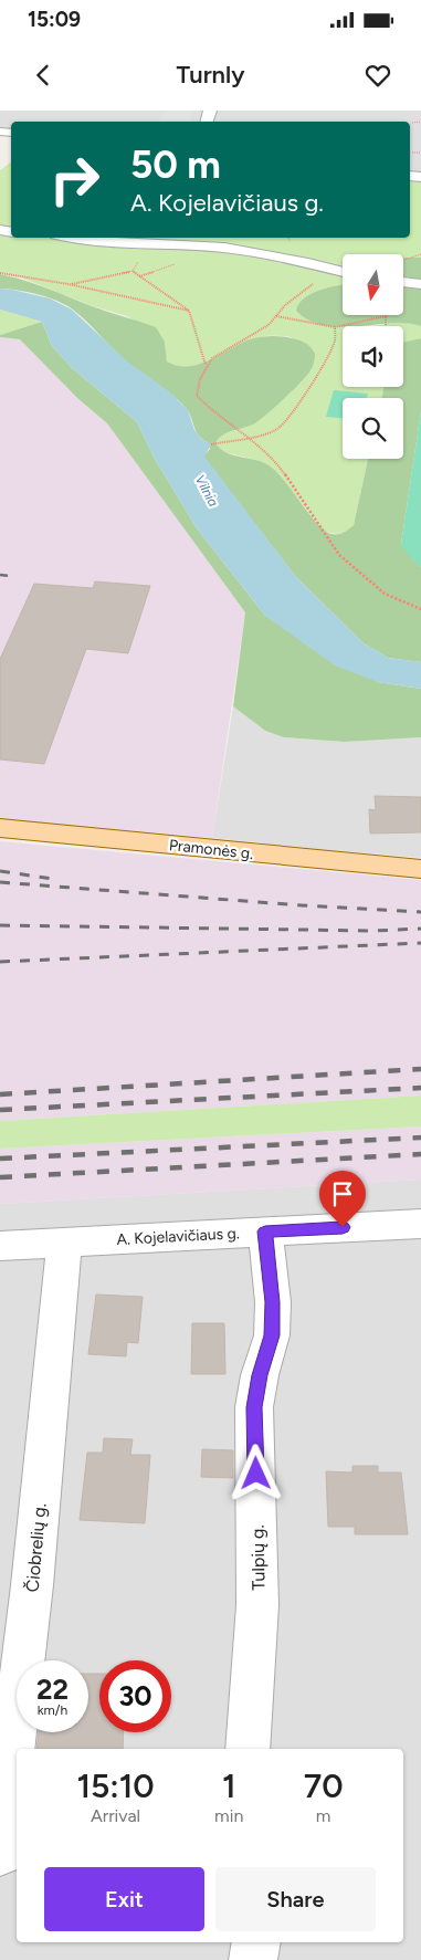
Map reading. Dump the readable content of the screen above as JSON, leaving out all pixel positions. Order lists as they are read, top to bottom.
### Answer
{
  "streets": {
    "main road": ["Pramonės g."],
    "street": ["A. Kojelavičiaus g.", "Čiobrelių g.", "Tulpių g."]
  },
  "crossings": [
    ["A. Kojelavičiaus g.", "Čiobrelių g."],
    ["A. Kojelavičiaus g.", "Tulpių g."]
  ],
  "water": ["Vilnia"],
  "north": "bottom",
  "page": {
    "status": "15:09",
    "header": "Turnly",
    "turn": ["50 m", "A. Kojelavičiaus g."],
    "speed": "22 km/h",
    "limit": "30",
    "eta": [
      "15:10",
      "Arrival",
      "1",
      "min",
      "70",
      "m"
    ],
    "buttons": ["Exit", "Share"]
  }
}
